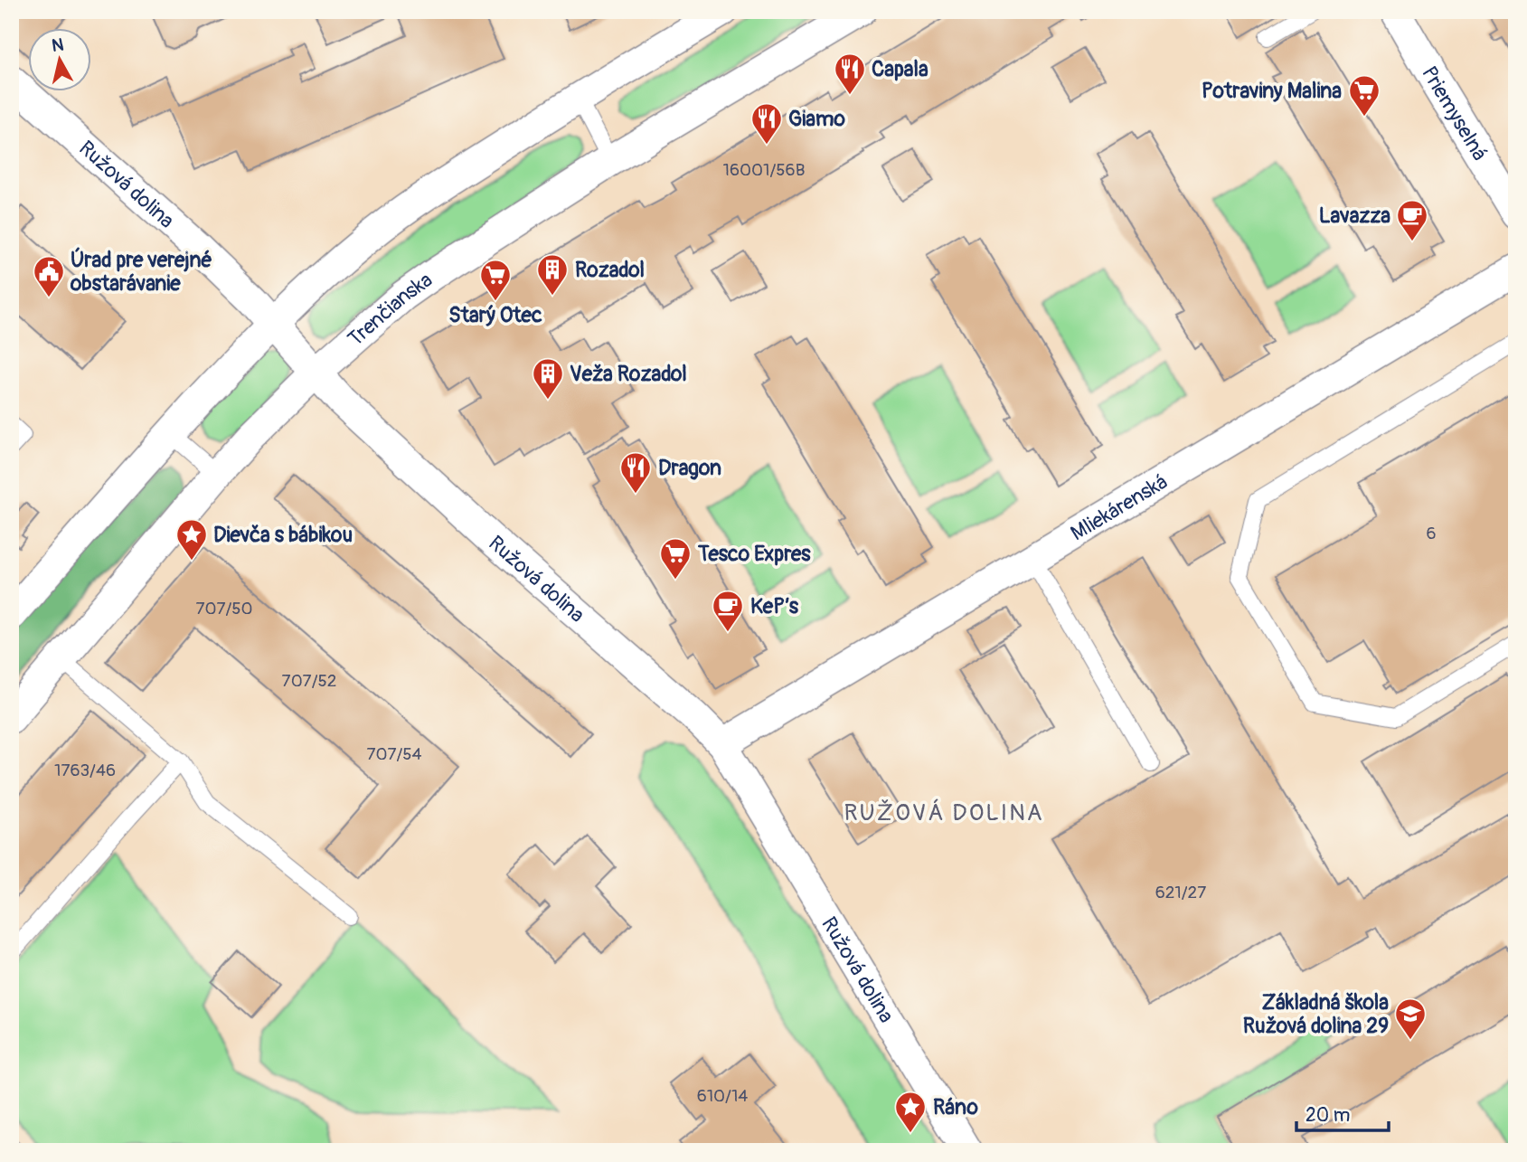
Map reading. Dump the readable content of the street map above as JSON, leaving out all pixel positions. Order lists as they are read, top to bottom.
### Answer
{
  "streets": {
    "street": [
      "Priemyselná",
      "Ružová dolina",
      "Trenčianska",
      "Mliekárenská"
    ]
  },
  "crossings": [
    ["Ružová dolina", "Trenčianska"],
    ["Ružová dolina", "Mliekárenská"]
  ],
  "districts": ["RUŽOVÁ DOLINA"],
  "places": {
    "restaurant": ["Capala", "Giamo", "Dragon"],
    "supermarket": ["Potraviny Malina", "Starý Otec", "Tesco Expres"],
    "cafe": ["Lavazza", "KeP’s"],
    "building": ["Rozadol", "Veža Rozadol"],
    "public building": ["Úrad pre verejné obstarávanie"],
    "place": ["Dievča s bábikou", "Ráno"],
    "school or university": ["Základná škola Ružová dolina 29"]
  },
  "house_numbers": [
    "16001/56B",
    "6",
    "707/50",
    "707/52",
    "707/54",
    "1763/46",
    "621/27",
    "610/14"
  ],
  "scale_bar": "20 m",
  "north": "top"
}
